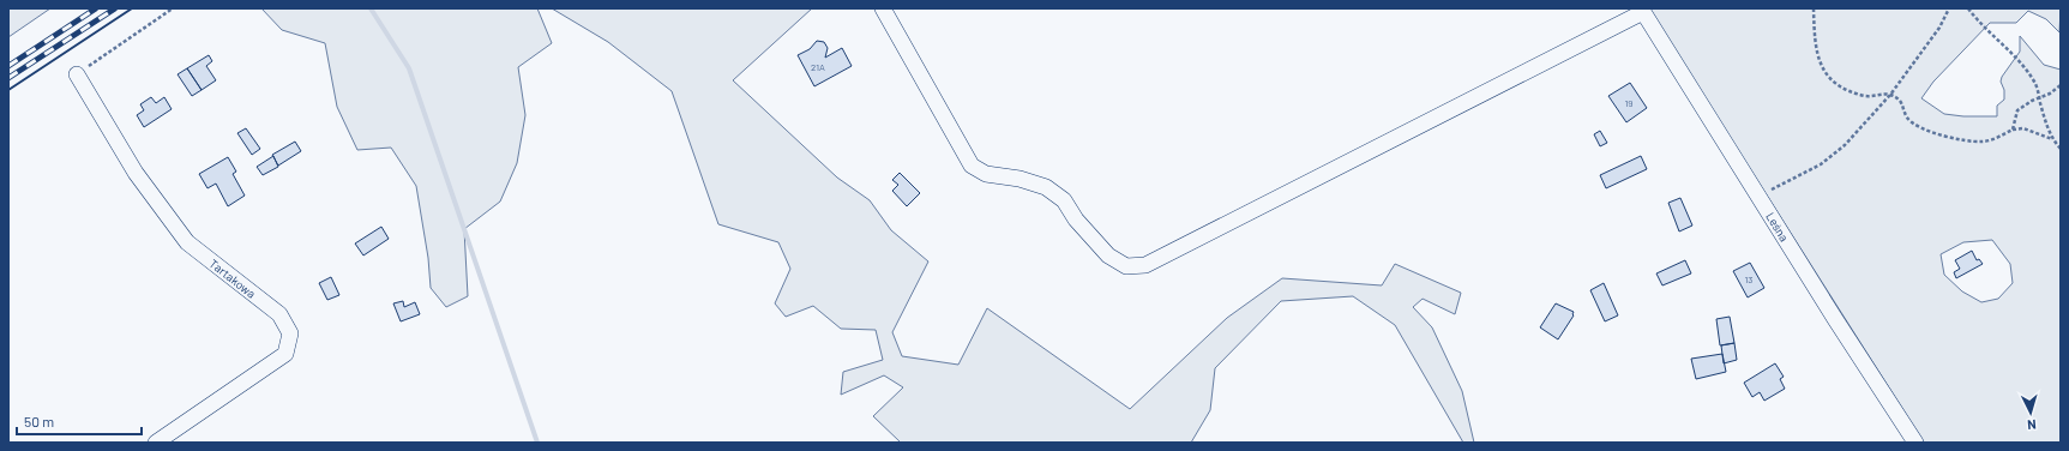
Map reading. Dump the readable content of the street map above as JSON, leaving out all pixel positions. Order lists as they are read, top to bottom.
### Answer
{
  "streets": {
    "street": ["Leśna", "Tartakowa"]
  },
  "house_numbers": ["21A", "19", "13"],
  "scale_bar": "50 m",
  "north": "bottom"
}
